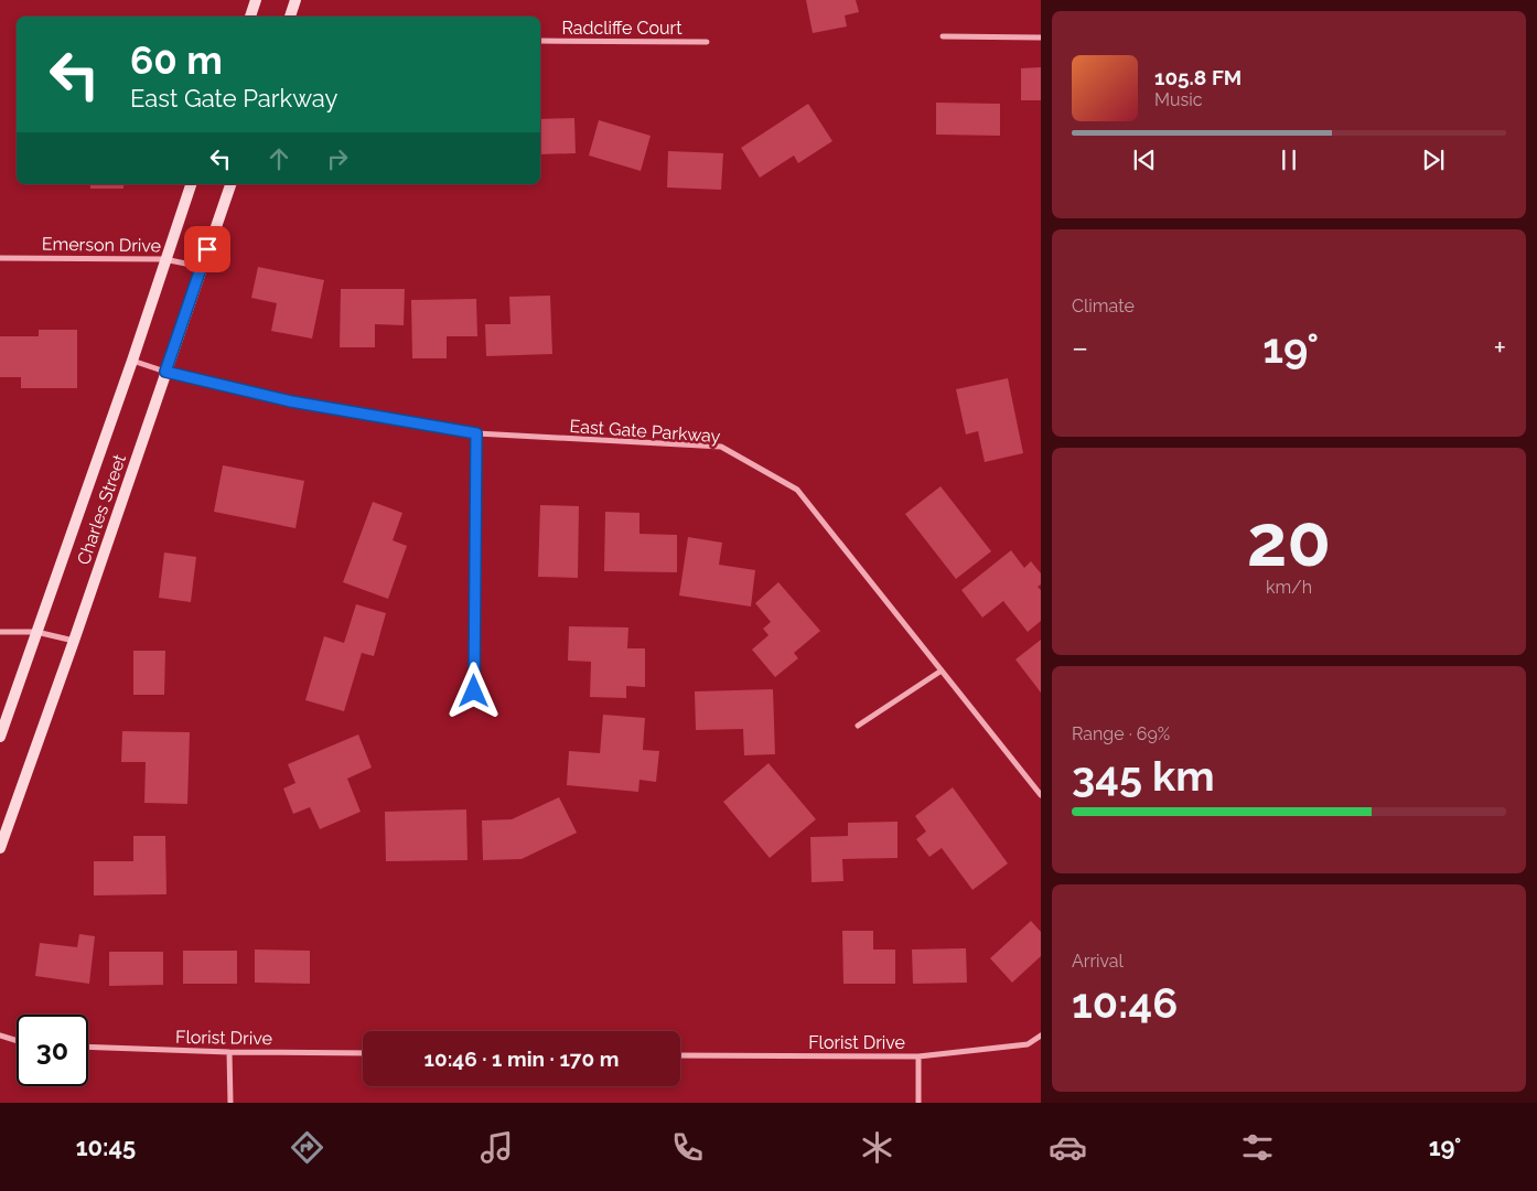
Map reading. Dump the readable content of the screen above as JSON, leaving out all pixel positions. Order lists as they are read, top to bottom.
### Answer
{
  "streets": {
    "main road": ["Charles Street"],
    "street": [
      "Radcliffe Court",
      "Emerson Drive",
      "East Gate Parkway",
      "Florist Drive"
    ]
  },
  "crossings": [
    ["Emerson Drive", "Charles Street"],
    ["East Gate Parkway", "Charles Street"]
  ],
  "page": {
    "turn": ["60 m", "East Gate Parkway"],
    "song": ["105.8 FM", "Music"],
    "tile": [
      "Climate",
      ["20", "km/h"],
      ["Range · 69%", "345 km"],
      ["Arrival", "10:46"]
    ],
    "heat": ["−", "19°", "+"],
    "limit": "30",
    "trip": "10:46 · 1 min · 170 m",
    "tabs": ["10:45", "19°"]
  }
}
